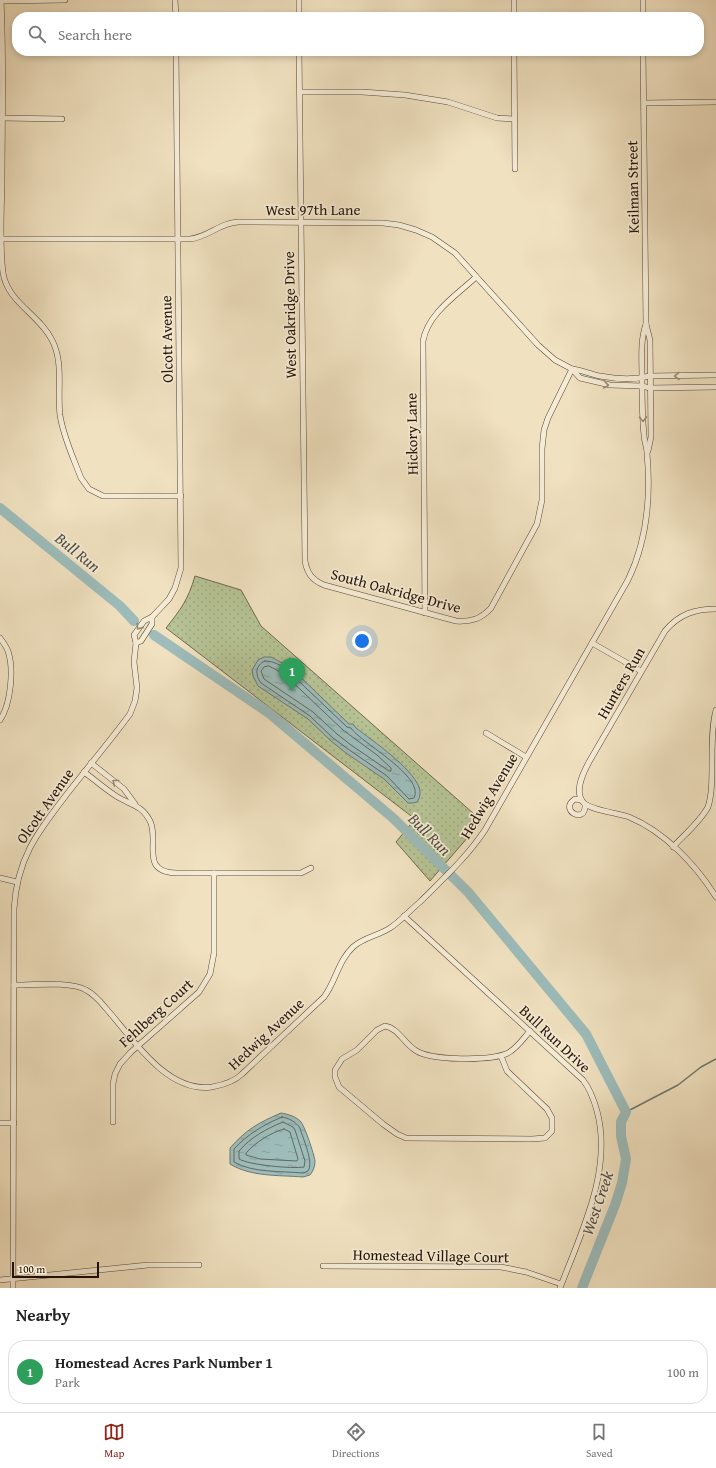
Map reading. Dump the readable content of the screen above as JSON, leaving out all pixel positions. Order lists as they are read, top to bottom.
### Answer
{
  "streets": {
    "street": [
      "Keilman Street",
      "West 97th Lane",
      "West Oakridge Drive",
      "Olcott Avenue",
      "Hickory Lane",
      "South Oakridge Drive",
      "Hunters Run",
      "Hedwig Avenue",
      "Fehlberg Court",
      "Bull Run Drive",
      "Homestead Village Court"
    ]
  },
  "crossings": [
    ["Keilman Street", "West 97th Lane"],
    ["Keilman Street", "Hedwig Avenue"],
    ["West 97th Lane", "West Oakridge Drive"],
    ["West 97th Lane", "Olcott Avenue"],
    ["West 97th Lane", "Hickory Lane"],
    ["West 97th Lane", "South Oakridge Drive"],
    ["West 97th Lane", "Hedwig Avenue"],
    ["West Oakridge Drive", "South Oakridge Drive"],
    ["Olcott Avenue", "Hedwig Avenue"],
    ["Hickory Lane", "South Oakridge Drive"],
    ["Hedwig Avenue", "Fehlberg Court"],
    ["Hedwig Avenue", "Bull Run Drive"],
    ["Bull Run Drive", "Homestead Village Court"]
  ],
  "water": ["Bull Run", "West Creek"],
  "scale_bar": "100 m",
  "page": {
    "search": "Search here",
    "pins": "1",
    "scale": "100 m",
    "heading": "Nearby",
    "list": [
      {
        "mark": "1",
        "name": "Homestead Acres Park Number 1",
        "note": "Park",
        "value": "100 m"
      }
    ],
    "nav": ["Map", "Directions", "Saved"]
  }
}
